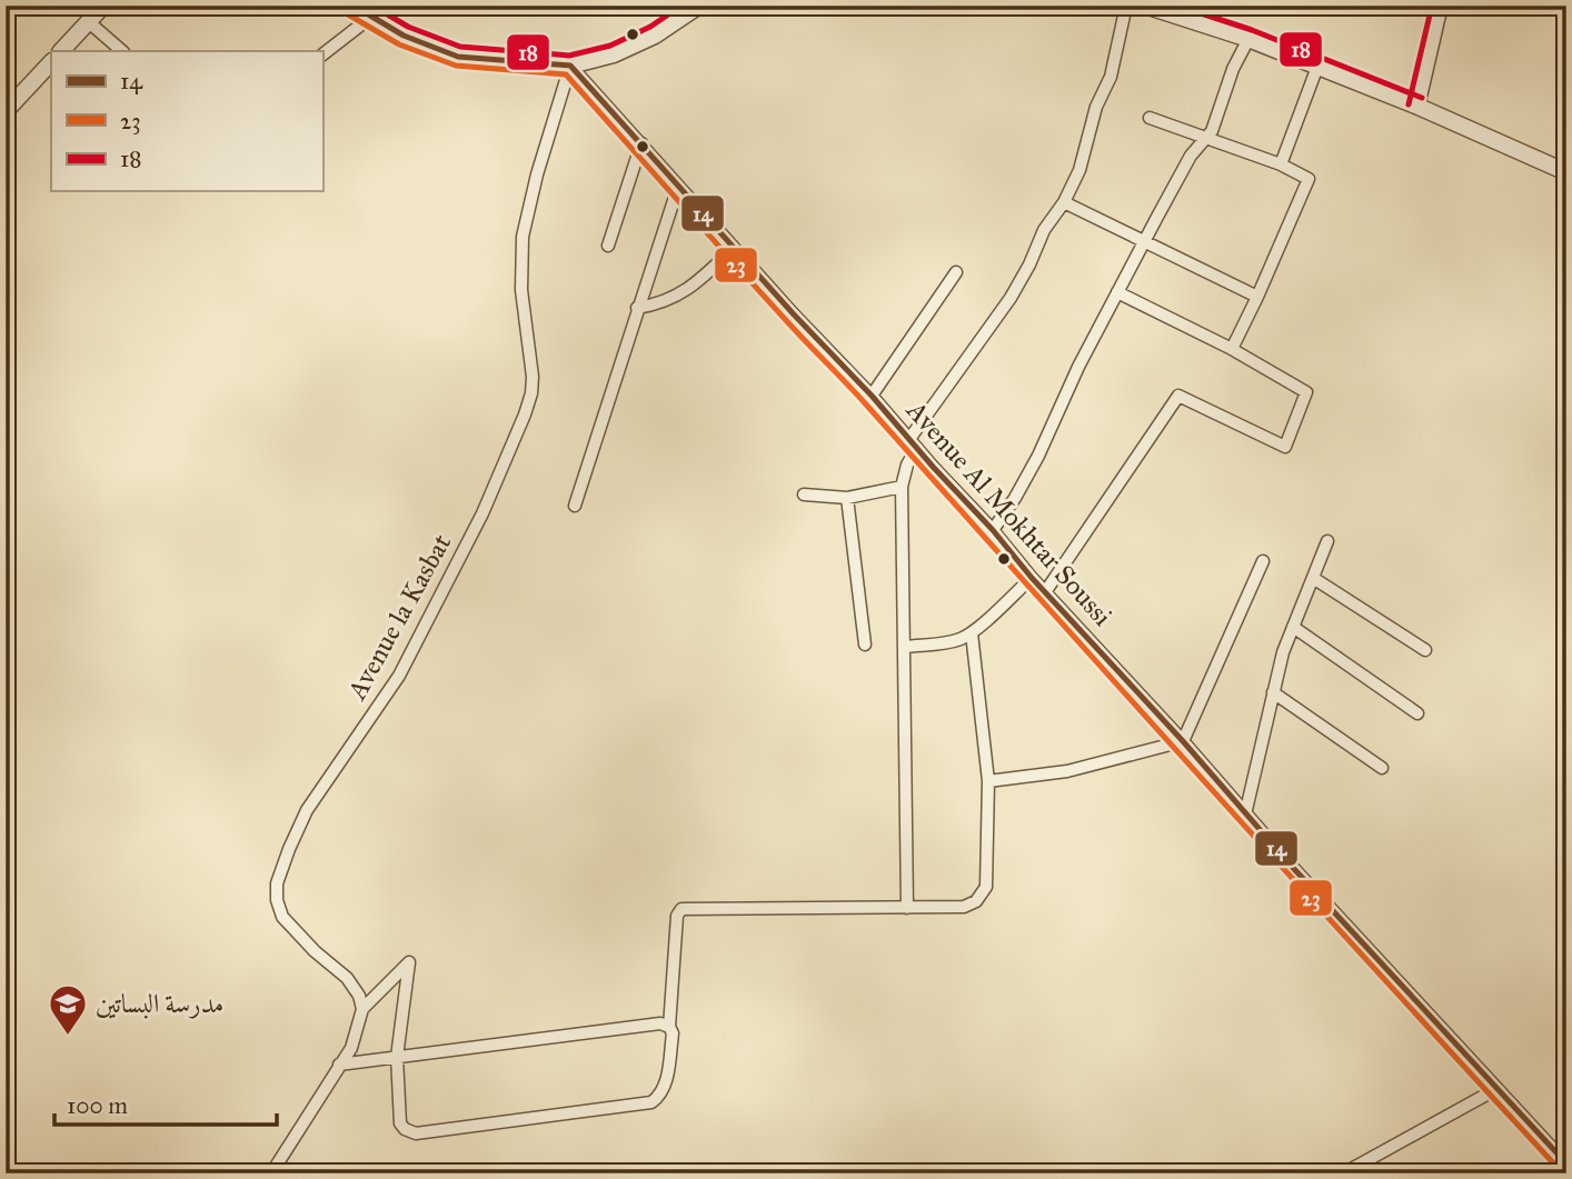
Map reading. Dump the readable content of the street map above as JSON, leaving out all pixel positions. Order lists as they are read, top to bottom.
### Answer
{
  "streets": {
    "street": ["Avenue Al Mokhtar Soussi", "Avenue la Kasbat"]
  },
  "crossings": [
    ["Avenue Al Mokhtar Soussi", "Avenue la Kasbat"]
  ],
  "places": {
    "school or university": ["مدرسة البساتين"]
  },
  "lines": ["transit line 14", "transit line 18", "transit line 23"],
  "legend": ["14", "23", "18"],
  "scale_bar": "100 m"
}
